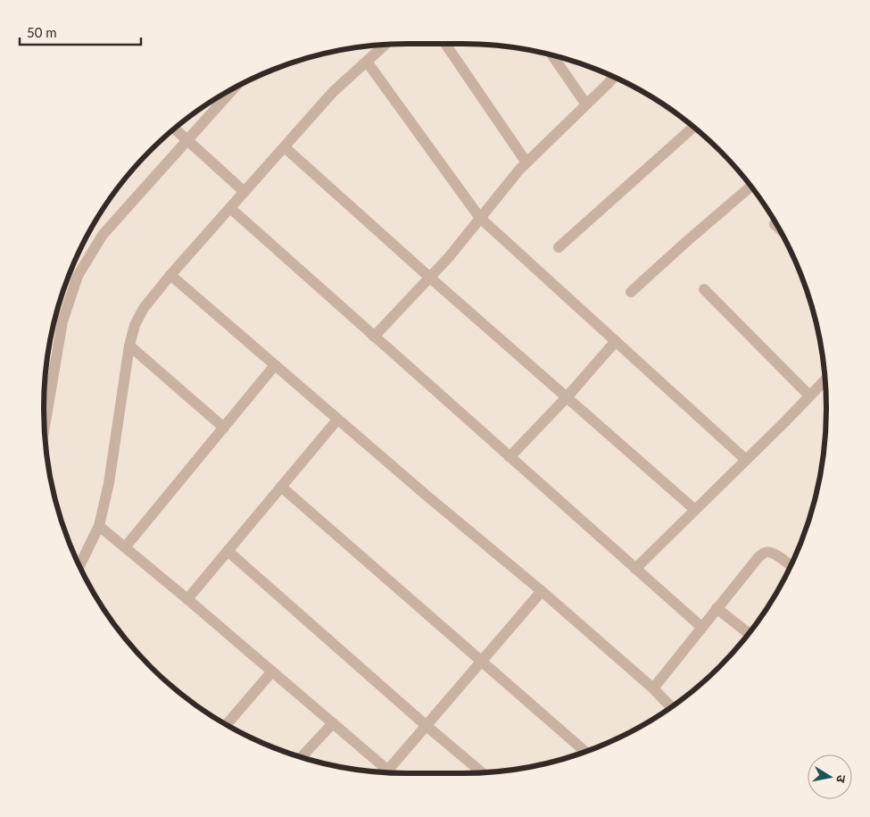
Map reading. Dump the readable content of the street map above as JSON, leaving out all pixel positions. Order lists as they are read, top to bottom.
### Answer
{
  "scale_bar": "50 m",
  "north": "right"
}
